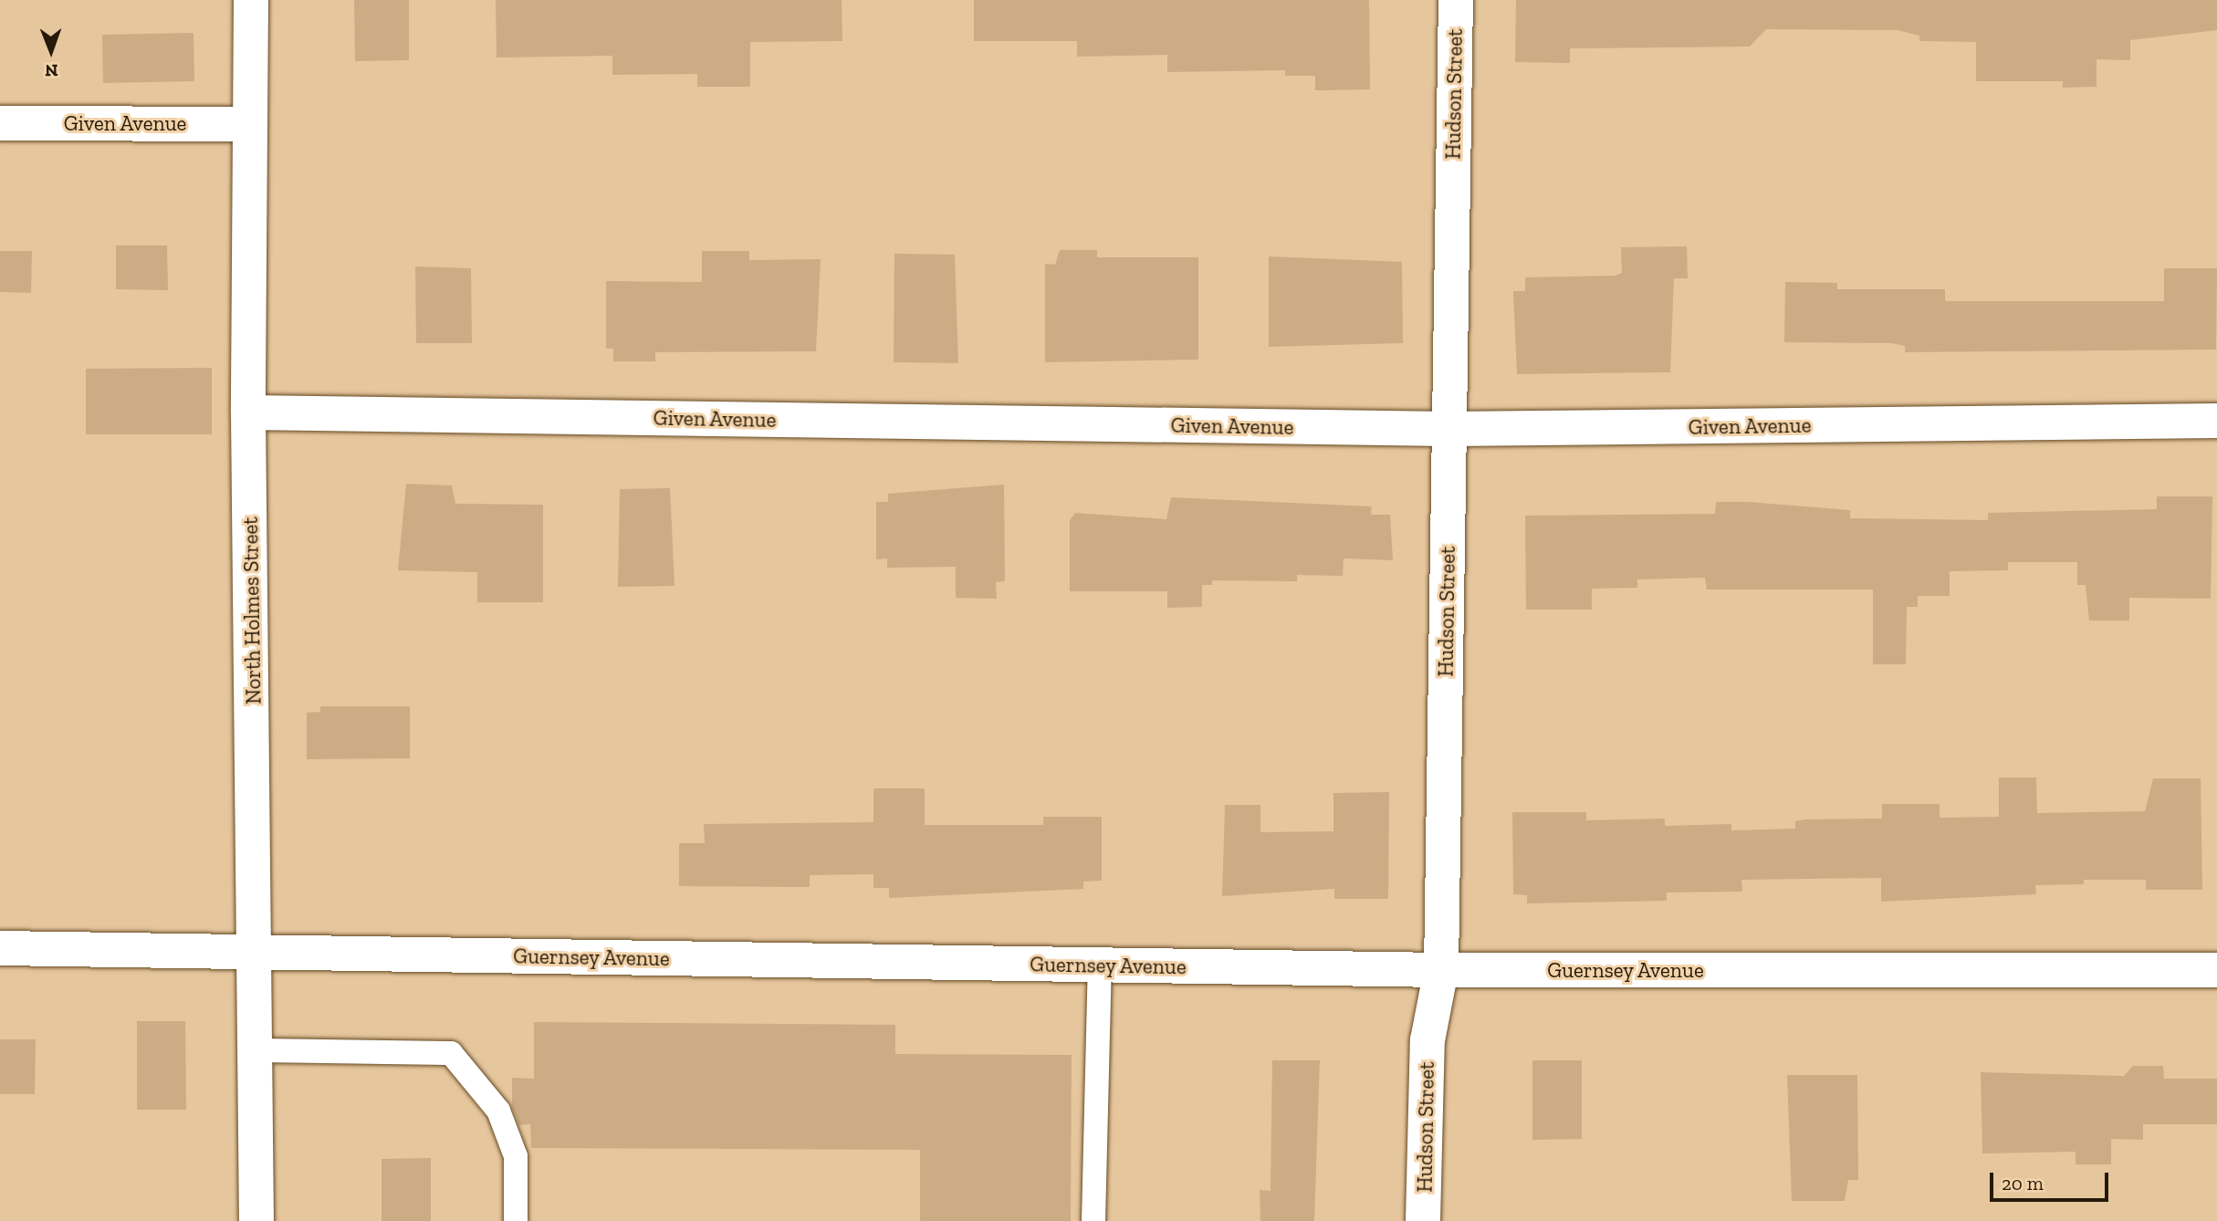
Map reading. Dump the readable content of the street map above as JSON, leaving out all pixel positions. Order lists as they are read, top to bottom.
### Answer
{
  "streets": {
    "street": [
      "Hudson Street",
      "Given Avenue",
      "North Holmes Street",
      "Guernsey Avenue"
    ]
  },
  "crossings": [
    ["Hudson Street", "Given Avenue"],
    ["Hudson Street", "Guernsey Avenue"],
    ["Given Avenue", "North Holmes Street"],
    ["North Holmes Street", "Guernsey Avenue"]
  ],
  "scale_bar": "20 m",
  "north": "bottom"
}
